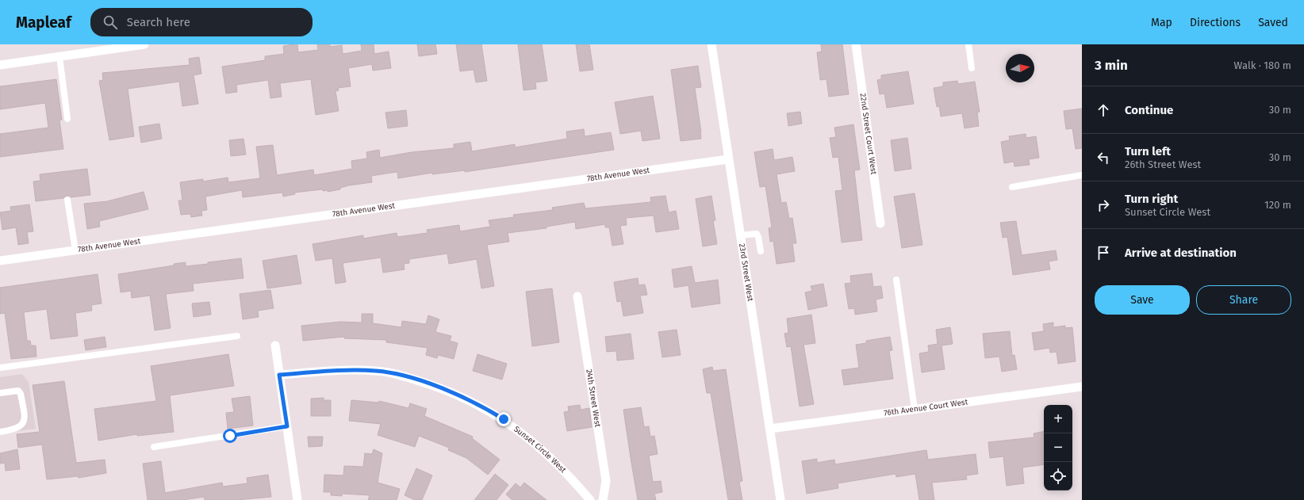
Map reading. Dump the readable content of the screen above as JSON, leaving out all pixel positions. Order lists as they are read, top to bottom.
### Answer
{
  "streets": {
    "street": [
      "22nd Street Court West",
      "78th Avenue West",
      "23rd Street West",
      "24th Street West",
      "76th Avenue Court West",
      "Sunset Circle West"
    ]
  },
  "crossings": [
    ["78th Avenue West", "23rd Street West"],
    ["23rd Street West", "76th Avenue Court West"]
  ],
  "north": "right",
  "page": {
    "header": "Mapleaf",
    "search": "Search here",
    "nav": ["Map", "Directions", "Saved"],
    "heading": ["3 min", "Walk · 180 m"],
    "list": [
      ["Continue", "30 m"],
      ["Turn left", "26th Street West", "30 m"],
      ["Turn right", "Sunset Circle West", "120 m"],
      "Arrive at destination"
    ],
    "buttons": ["Save", "Share"],
    "map_buttons": ["+", "−"]
  }
}
